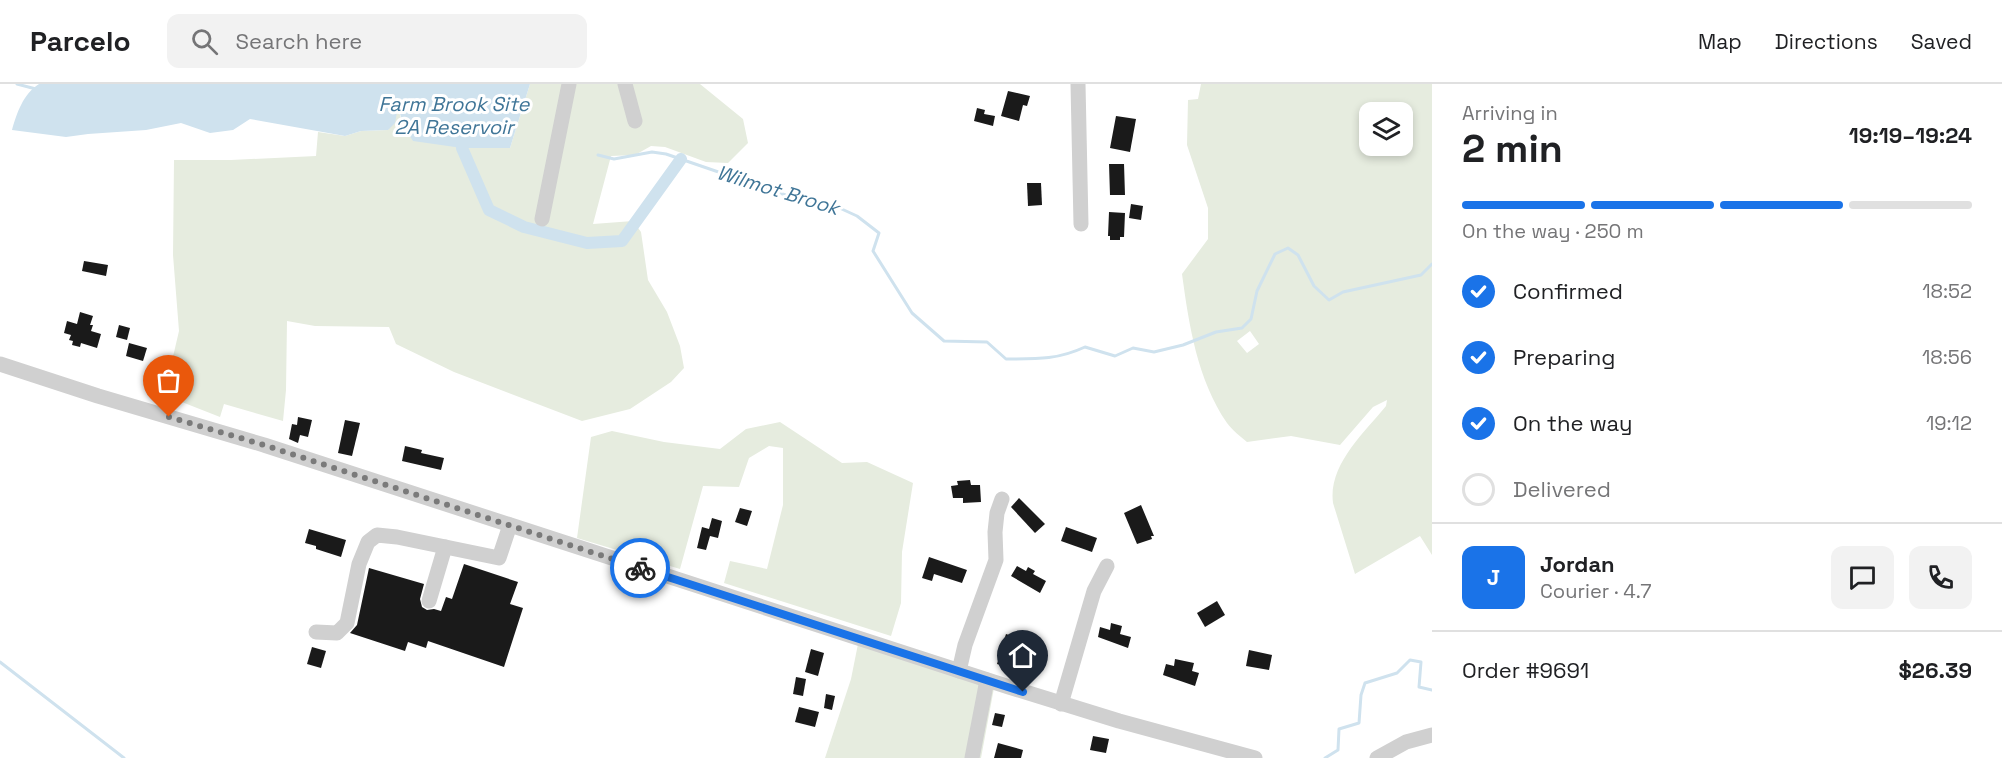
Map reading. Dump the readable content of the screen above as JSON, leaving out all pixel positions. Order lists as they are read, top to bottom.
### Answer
{
  "water": ["Farm Brook Site 2A Reservoir", "Wilmot Brook"],
  "page": {
    "header": "Parcelo",
    "search": "Search here",
    "nav": ["Map", "Directions", "Saved"],
    "heading": ["2 min", "Arriving in", "19:19–19:24"],
    "panel": [
      "Jordan",
      "Courier · 4.7",
      "Order #9691",
      "$26.39"
    ],
    "bar": "On the way · 250 m",
    "list": [
      ["Confirmed", "18:52"],
      ["Preparing", "18:56"],
      ["On the way", "19:12"],
      "Delivered"
    ],
    "round": "J"
  }
}
